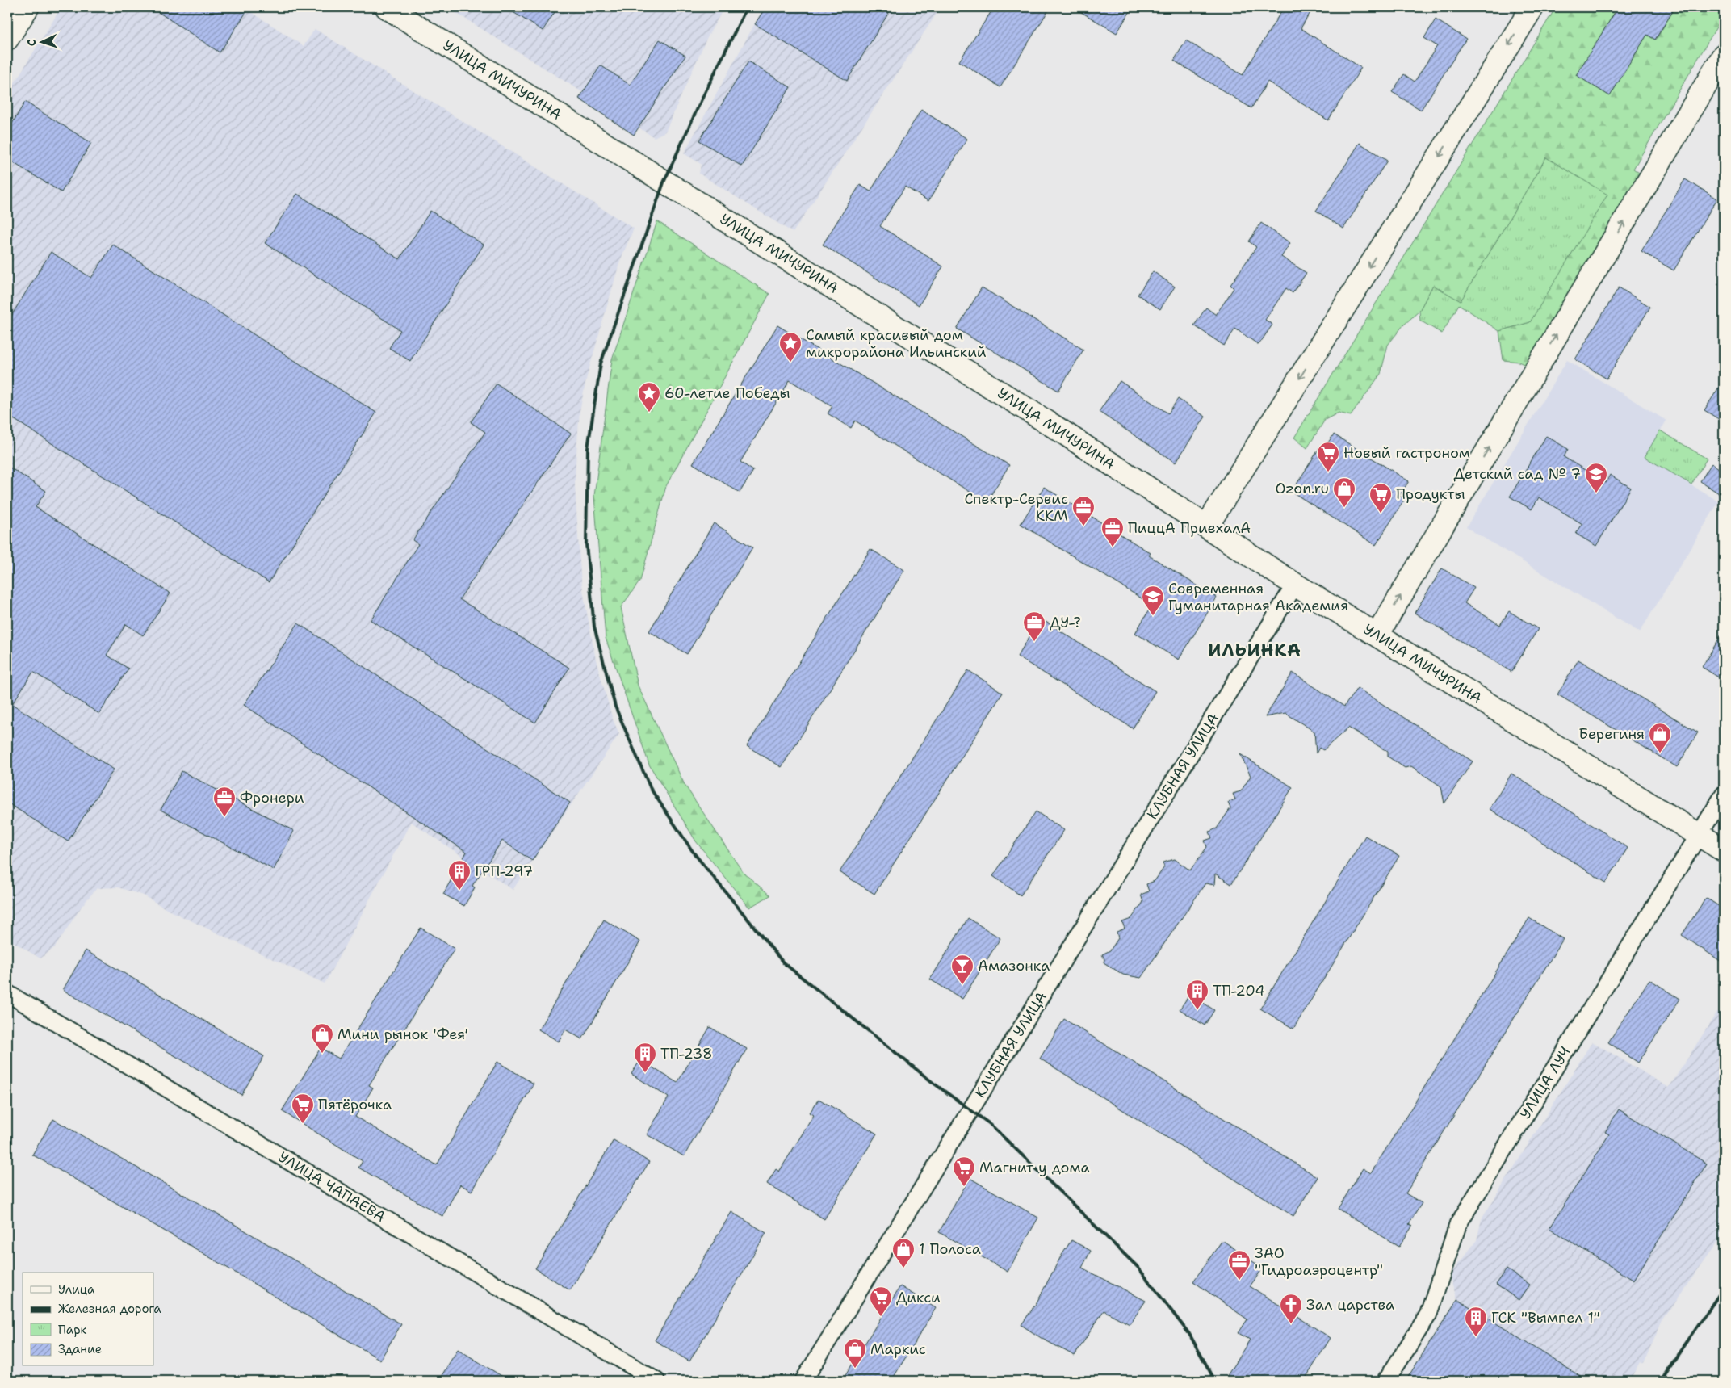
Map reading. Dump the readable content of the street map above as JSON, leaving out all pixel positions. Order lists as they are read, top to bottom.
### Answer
{
  "streets": {
    "main road": ["УЛИЦА МИЧУРИНА"],
    "street": ["КЛУБНАЯ УЛИЦА", "УЛИЦА ЛУЧ", "УЛИЦА ЧАПАЕВА"]
  },
  "crossings": [
    ["УЛИЦА МИЧУРИНА", "КЛУБНАЯ УЛИЦА"],
    ["УЛИЦА МИЧУРИНА", "УЛИЦА ЛУЧ"]
  ],
  "districts": ["ИЛЬИНКА"],
  "places": {
    "place": ["Самый красивый дом микрорайона Ильинский", "60-летие Победы"],
    "supermarket": [
      "Новый гастроном",
      "Продукты",
      "Пятёрочка",
      "Магнит у дома",
      "Дикси"
    ],
    "school or university": ["Детский сад № 7", "Современная Гуманитарная Академия"],
    "shop": [
      "Ozon.ru",
      "Берегиня",
      "Мини рынок 'Фея'",
      "1 Полоса",
      "Маркис"
    ],
    "office": [
      "Спектр-Сервис ККМ",
      "ПиццА ПриехалА",
      "ДУ-?",
      "Фронери",
      "ЗАО \"Гидроаэроцентр\""
    ],
    "building": [
      "ГРП-297",
      "ТП-204",
      "ТП-238",
      "ГСК \"Вымпел 1\""
    ],
    "bar": ["Амазонка"],
    "church": ["Зал царства"]
  },
  "legend": [
    "Улица",
    "Железная дорога",
    "Парк",
    "Здание"
  ],
  "north": "left"
}
